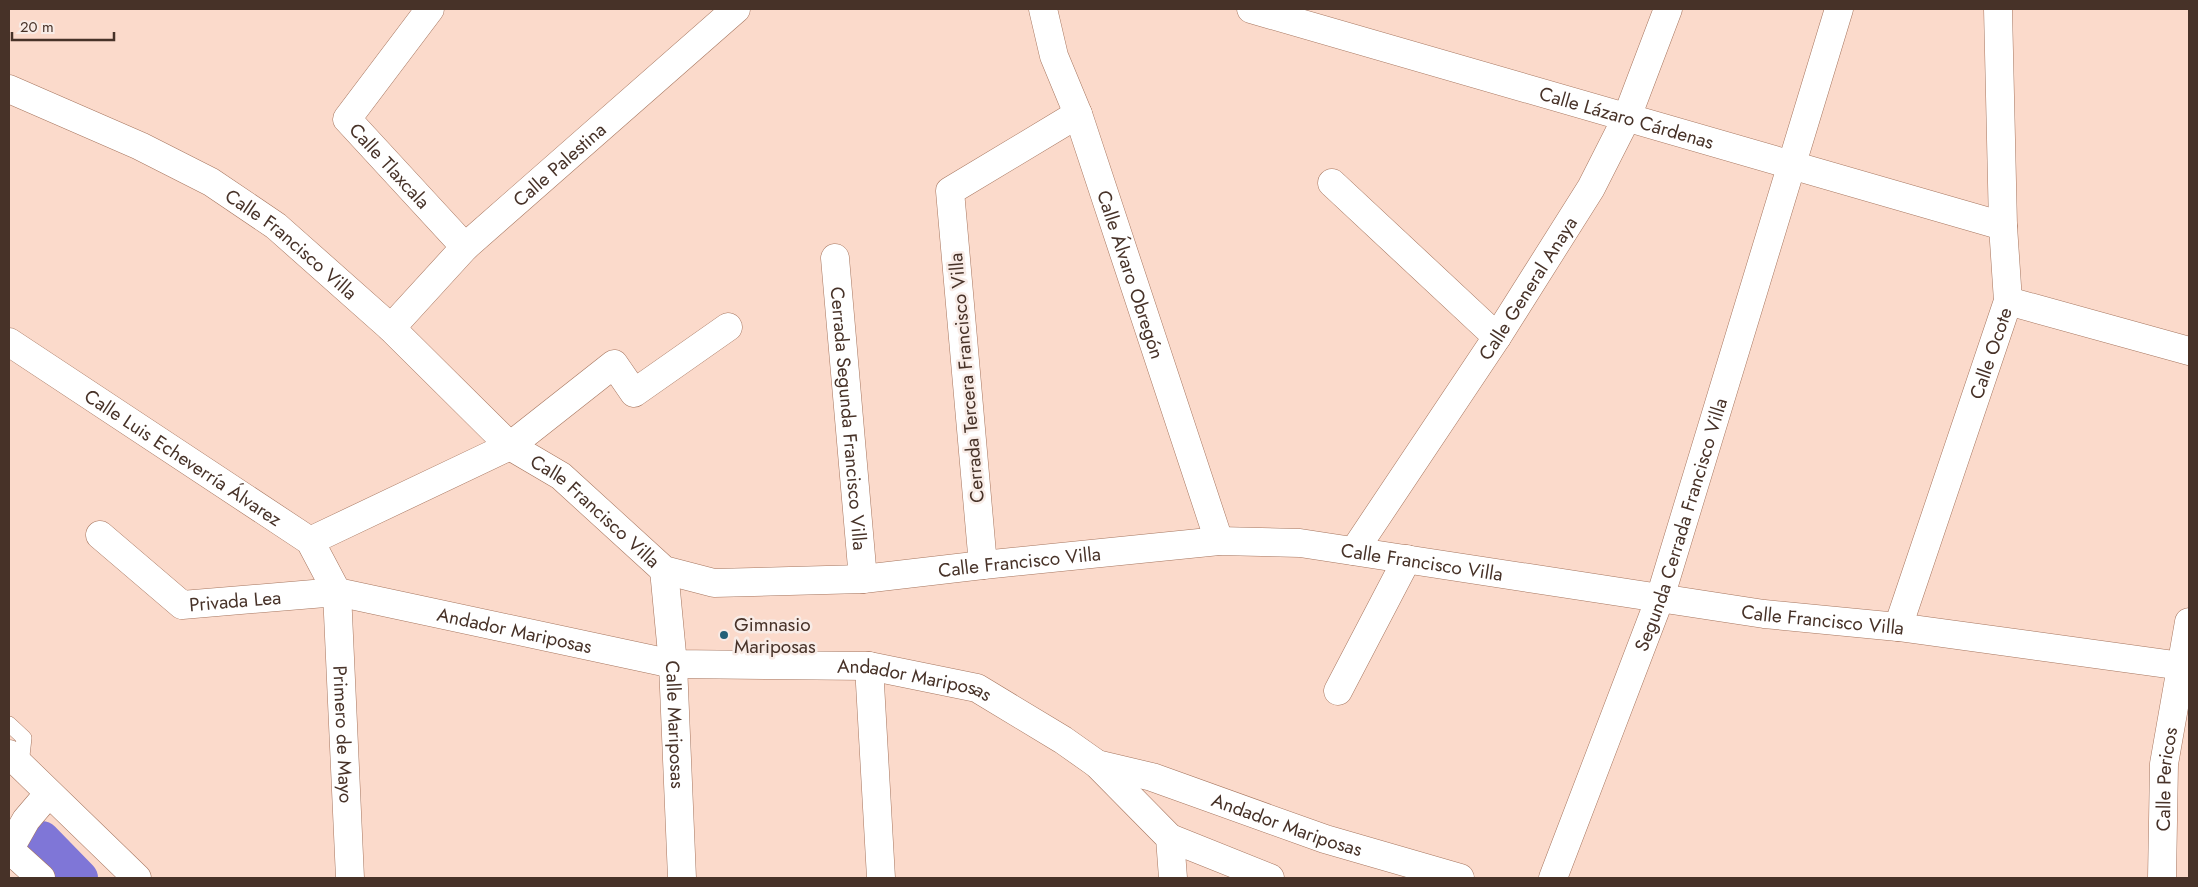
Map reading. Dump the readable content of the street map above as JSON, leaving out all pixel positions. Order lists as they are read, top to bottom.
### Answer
{
  "streets": {
    "street": [
      "Calle Lázaro Cárdenas",
      "Calle Palestina",
      "Calle Tlaxcala",
      "Calle Francisco Villa",
      "Calle Álvaro Obregón",
      "Calle General Anaya",
      "Calle Ocote",
      "Cerrada Tercera Francisco Villa",
      "Cerrada Segunda Francisco Villa",
      "Calle Luis Echeverría Álvarez",
      "Segunda Cerrada Francisco Villa",
      "Privada Lea",
      "Andador Mariposas",
      "Calle Mariposas",
      "Primero de Mayo",
      "Calle Pericos"
    ]
  },
  "crossings": [
    ["Calle Lázaro Cárdenas", "Calle General Anaya"],
    ["Calle Lázaro Cárdenas", "Calle Ocote"],
    ["Calle Lázaro Cárdenas", "Segunda Cerrada Francisco Villa"],
    ["Calle Palestina", "Calle Tlaxcala"],
    ["Calle Palestina", "Calle Francisco Villa"],
    ["Calle Francisco Villa", "Calle Álvaro Obregón"],
    ["Calle Francisco Villa", "Calle General Anaya"],
    ["Calle Francisco Villa", "Calle Ocote"],
    ["Calle Francisco Villa", "Cerrada Tercera Francisco Villa"],
    ["Calle Francisco Villa", "Cerrada Segunda Francisco Villa"],
    ["Calle Francisco Villa", "Segunda Cerrada Francisco Villa"],
    ["Calle Francisco Villa", "Calle Mariposas"],
    ["Calle Francisco Villa", "Calle Pericos"],
    ["Calle Álvaro Obregón", "Cerrada Tercera Francisco Villa"],
    ["Calle Luis Echeverría Álvarez", "Privada Lea"],
    ["Calle Luis Echeverría Álvarez", "Andador Mariposas"],
    ["Calle Luis Echeverría Álvarez", "Primero de Mayo"],
    ["Privada Lea", "Andador Mariposas"],
    ["Privada Lea", "Primero de Mayo"],
    ["Andador Mariposas", "Calle Mariposas"],
    ["Andador Mariposas", "Primero de Mayo"]
  ],
  "places": ["Gimnasio Mariposas"],
  "scale_bar": "20 m"
}
